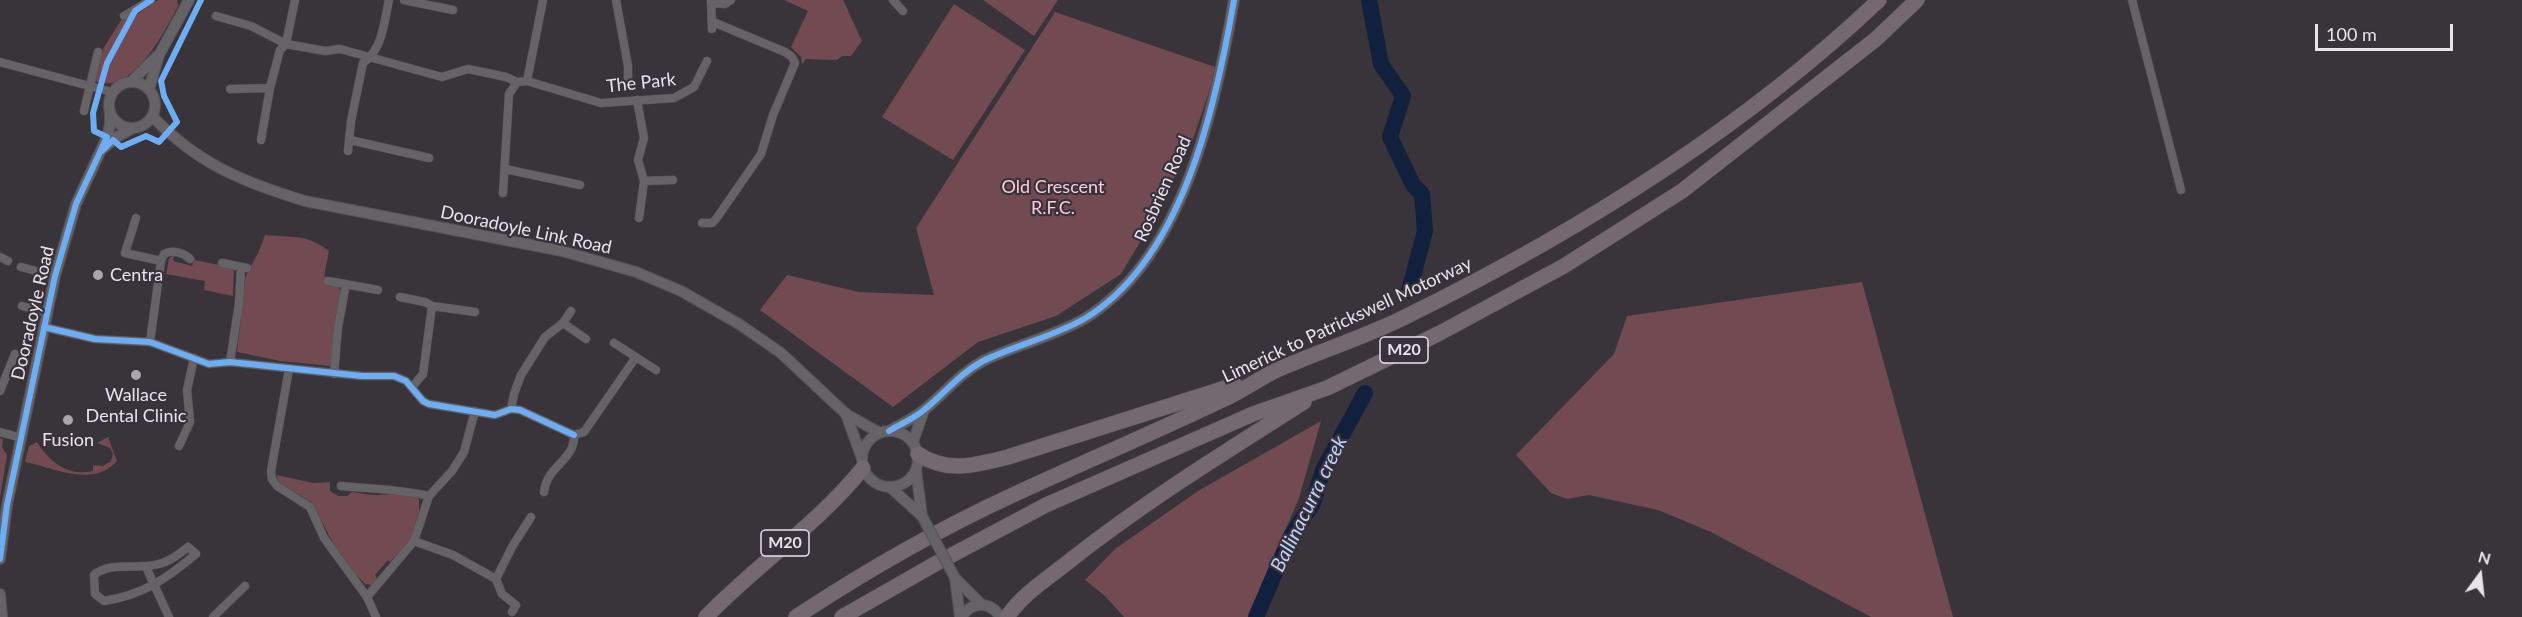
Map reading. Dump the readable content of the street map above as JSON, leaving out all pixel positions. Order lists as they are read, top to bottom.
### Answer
{
  "streets": {
    "highway": ["Limerick to Patrickswell Motorway", "M20"],
    "main road": ["Rosbrien Road", "Dooradoyle Link Road", "Dooradoyle Road"],
    "street": ["The Park"]
  },
  "crossings": [
    ["Rosbrien Road", "Dooradoyle Link Road"],
    ["Rosbrien Road", "M20"],
    ["Dooradoyle Link Road", "M20"],
    ["Limerick to Patrickswell Motorway", "M20"]
  ],
  "water": ["Ballinacurra creek"],
  "parks": ["Old Crescent R.F.C."],
  "places": ["Centra", "Wallace Dental Clinic", "Fusion"],
  "scale_bar": "100 m",
  "north": "top"
}
